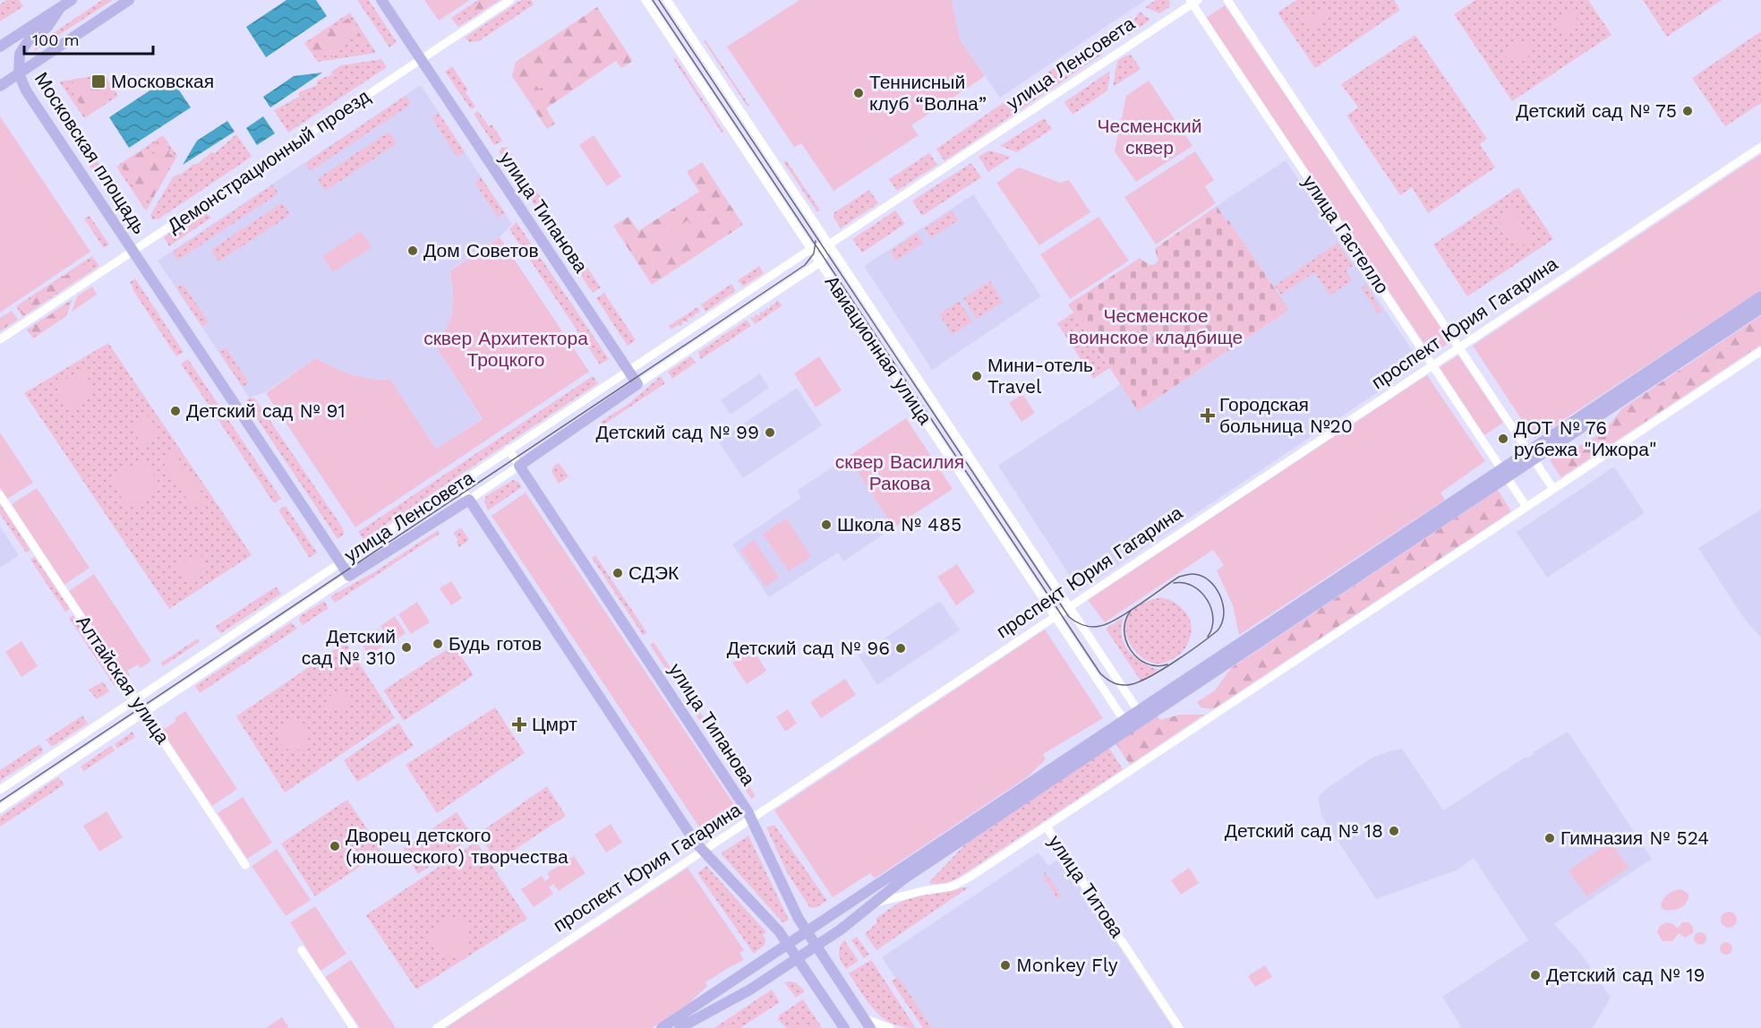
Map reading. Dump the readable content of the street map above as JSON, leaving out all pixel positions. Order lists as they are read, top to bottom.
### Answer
{
  "streets": {
    "main road": ["улица Ленсовета", "Московская площадь", "улица Типанова"],
    "street": [
      "Демонстрационный проезд",
      "улица Гастелло",
      "проспект Юрия Гагарина",
      "Авиационная улица",
      "Алтайская улица",
      "улица Титова"
    ]
  },
  "crossings": [
    ["улица Ленсовета", "улица Типанова"],
    ["улица Ленсовета", "улица Гастелло"],
    ["улица Ленсовета", "Авиационная улица"],
    ["улица Ленсовета", "Алтайская улица"],
    ["Московская площадь", "Демонстрационный проезд"],
    ["Демонстрационный проезд", "улица Типанова"],
    ["улица Типанова", "проспект Юрия Гагарина"],
    ["улица Гастелло", "проспект Юрия Гагарина"],
    ["проспект Юрия Гагарина", "Авиационная улица"]
  ],
  "parks": [
    "Чесменский сквер",
    "Чесменское воинское кладбище",
    "сквер Архитектора Троцкого",
    "сквер Василия Ракова"
  ],
  "places": {
    "transit": ["Московская"],
    "other": [
      "Теннисный клуб “Волна”",
      "Детский сад № 75",
      "Дом Советов",
      "Мини-отель Travel",
      "Детский сад № 91",
      "Детский сад № 99",
      "ДОТ № 76 рубежа \"Ижора\"",
      "Школа № 485",
      "СДЭК",
      "Будь готов",
      "Детский сад № 310",
      "Детский сад № 96",
      "Детский сад № 18",
      "Гимназия № 524",
      "Дворец детского (юношеского) творчества",
      "Monkey Fly",
      "Детский сад № 19"
    ],
    "health": ["Городская больница №20", "Цмрт"]
  },
  "scale_bar": "100 m"
}
